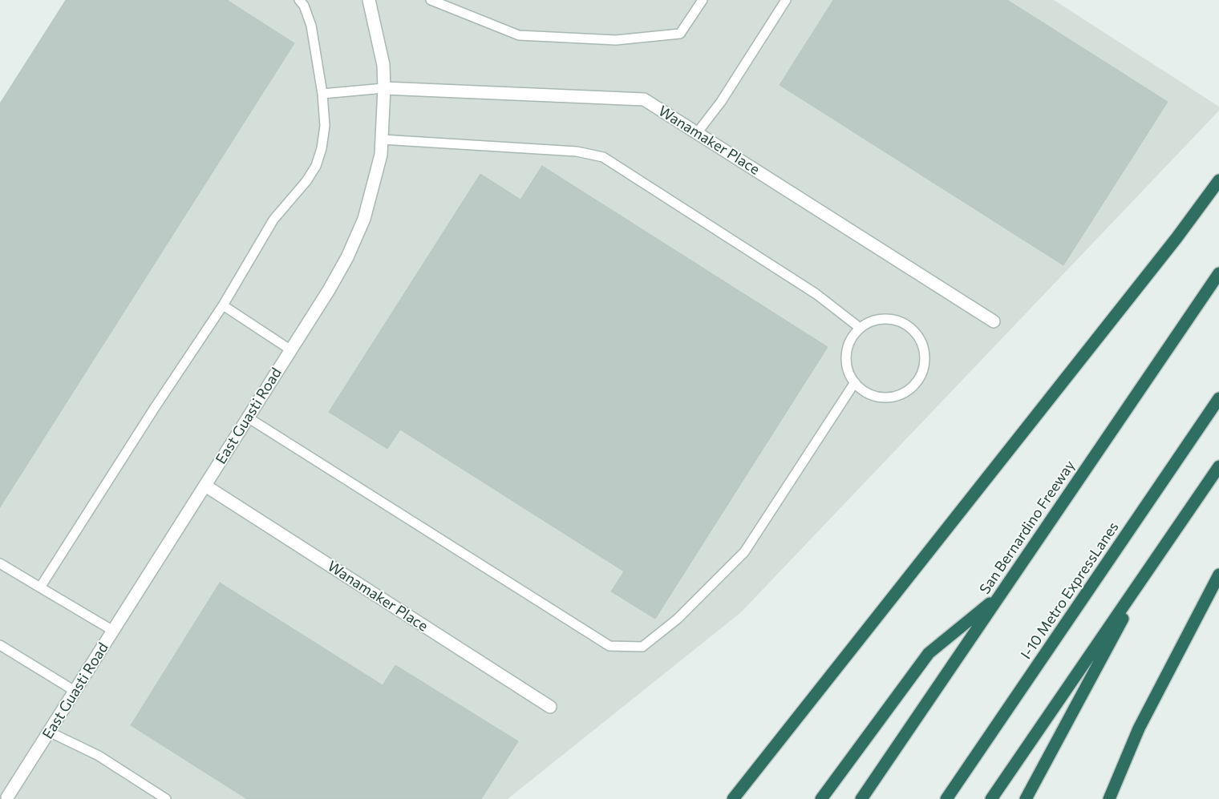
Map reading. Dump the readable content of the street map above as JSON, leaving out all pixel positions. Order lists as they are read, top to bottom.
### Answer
{
  "streets": {
    "highway": ["San Bernardino Freeway", "I-10 Metro ExpressLanes"],
    "street": ["Wanamaker Place", "East Guasti Road"]
  },
  "crossings": [
    ["Wanamaker Place", "East Guasti Road"]
  ]
}
